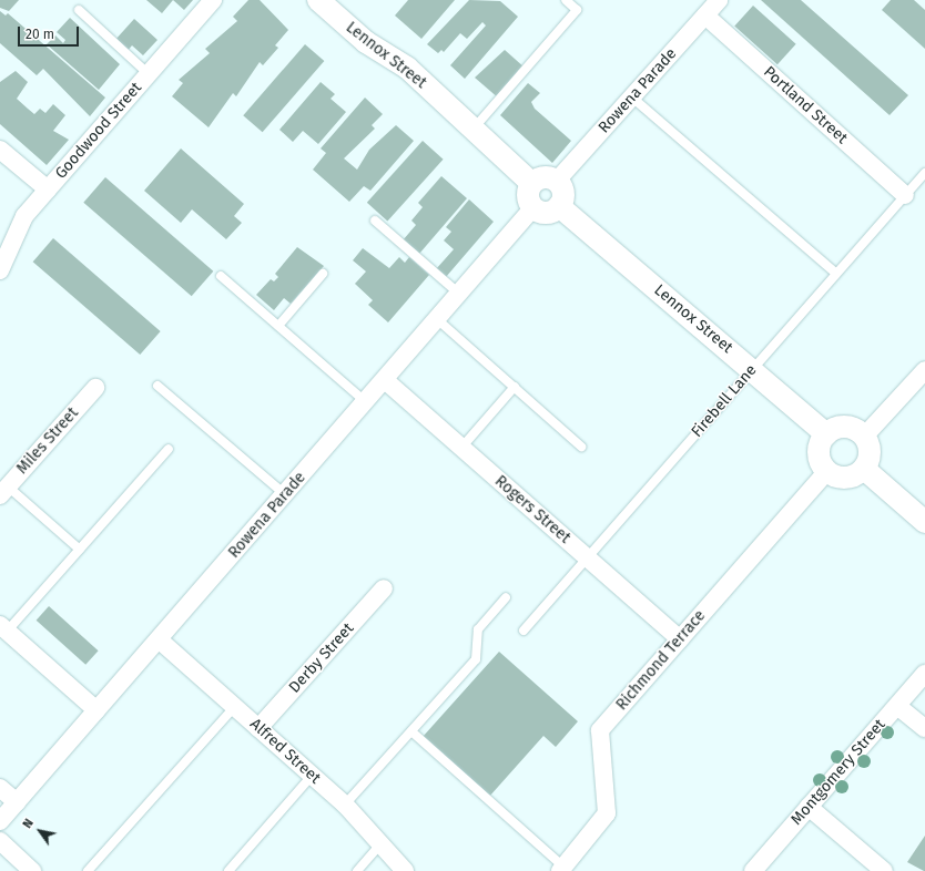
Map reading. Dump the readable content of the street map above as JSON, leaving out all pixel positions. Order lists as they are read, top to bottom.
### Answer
{
  "streets": {
    "street": [
      "Lennox Street",
      "Rowena Parade",
      "Portland Street",
      "Goodwood Street",
      "Miles Street",
      "Rogers Street",
      "Derby Street",
      "Richmond Terrace",
      "Alfred Street",
      "Montgomery Street"
    ],
    "lane": ["Firebell Lane"]
  },
  "crossings": [
    ["Lennox Street", "Rowena Parade"],
    ["Lennox Street", "Firebell Lane"],
    ["Lennox Street", "Richmond Terrace"],
    ["Rowena Parade", "Portland Street"],
    ["Rowena Parade", "Rogers Street"],
    ["Rowena Parade", "Alfred Street"],
    ["Portland Street", "Firebell Lane"],
    ["Firebell Lane", "Rogers Street"],
    ["Rogers Street", "Richmond Terrace"],
    ["Derby Street", "Alfred Street"]
  ],
  "scale_bar": "20 m",
  "north": "top left"
}
